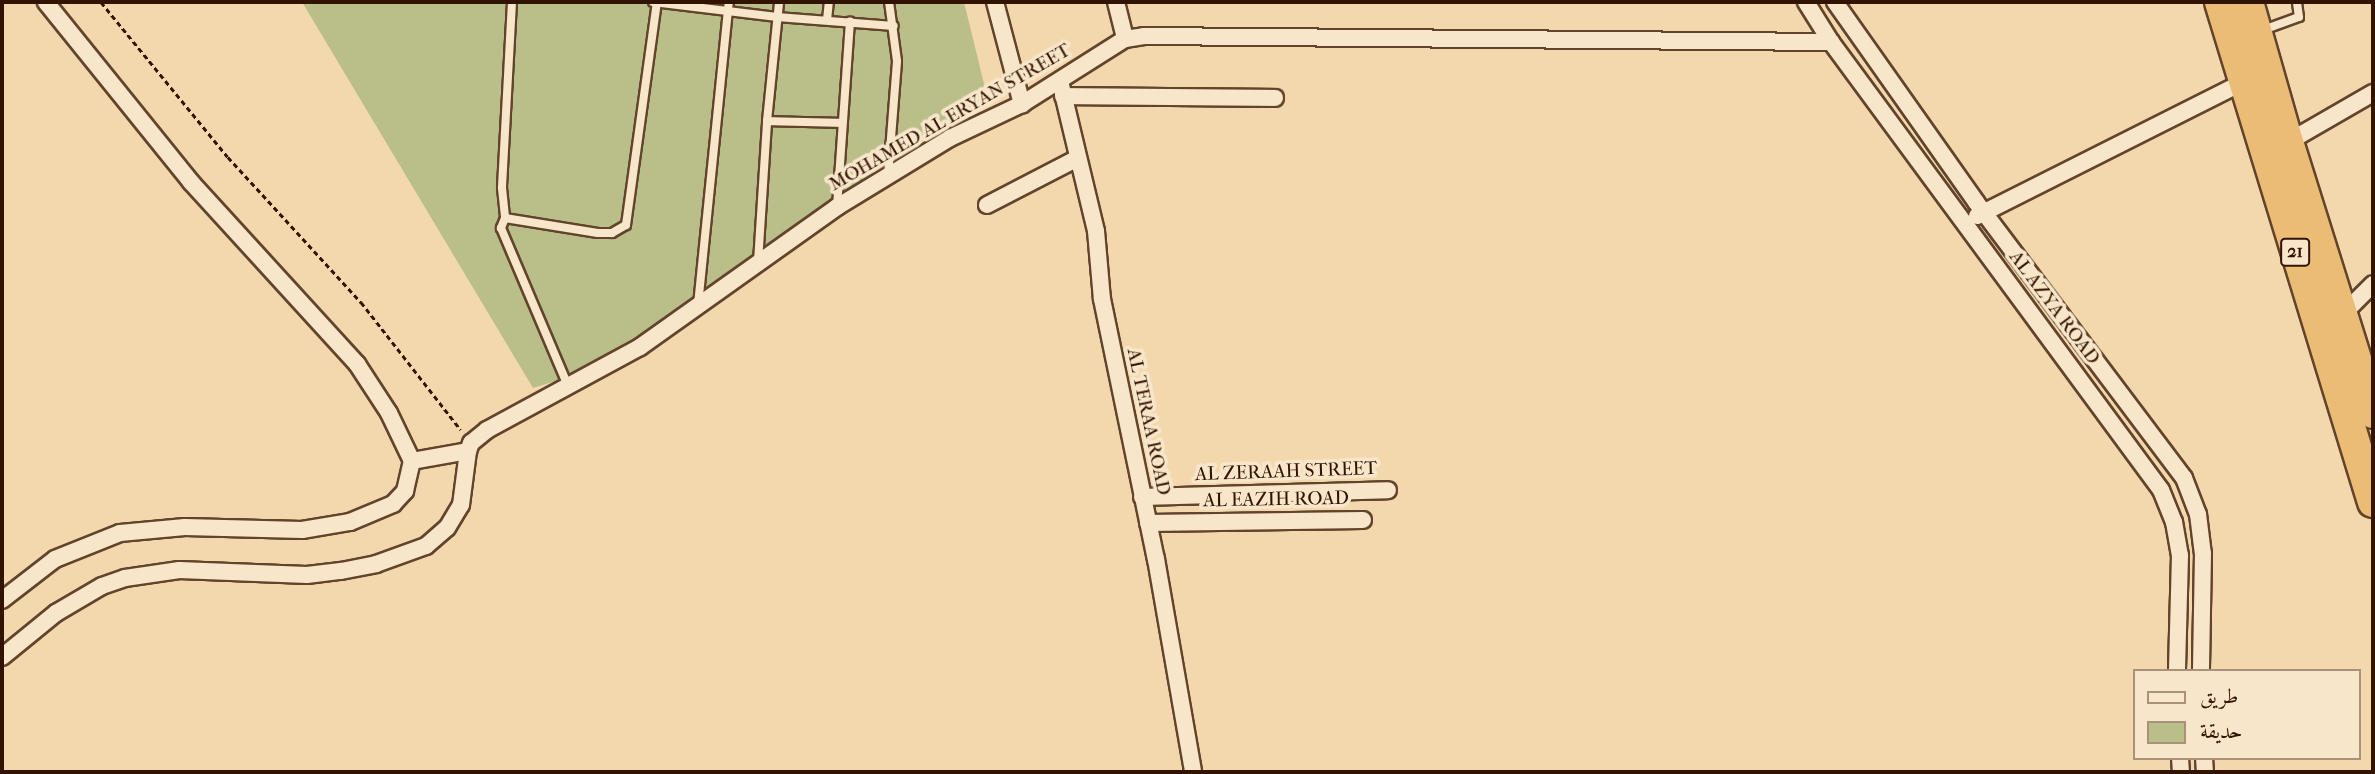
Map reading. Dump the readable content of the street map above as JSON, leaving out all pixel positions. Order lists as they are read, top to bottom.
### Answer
{
  "streets": {
    "highway": ["21"],
    "street": [
      "MOHAMED AL ERYAN STREET",
      "AL AZYA ROAD",
      "AL TERAA ROAD",
      "AL ZERAAH STREET",
      "AL EAZIH ROAD"
    ]
  },
  "crossings": [
    ["MOHAMED AL ERYAN STREET", "AL AZYA ROAD"],
    ["MOHAMED AL ERYAN STREET", "AL TERAA ROAD"],
    ["AL TERAA ROAD", "AL ZERAAH STREET"],
    ["AL TERAA ROAD", "AL EAZIH ROAD"]
  ],
  "legend": ["طريق", "حديقة"]
}
